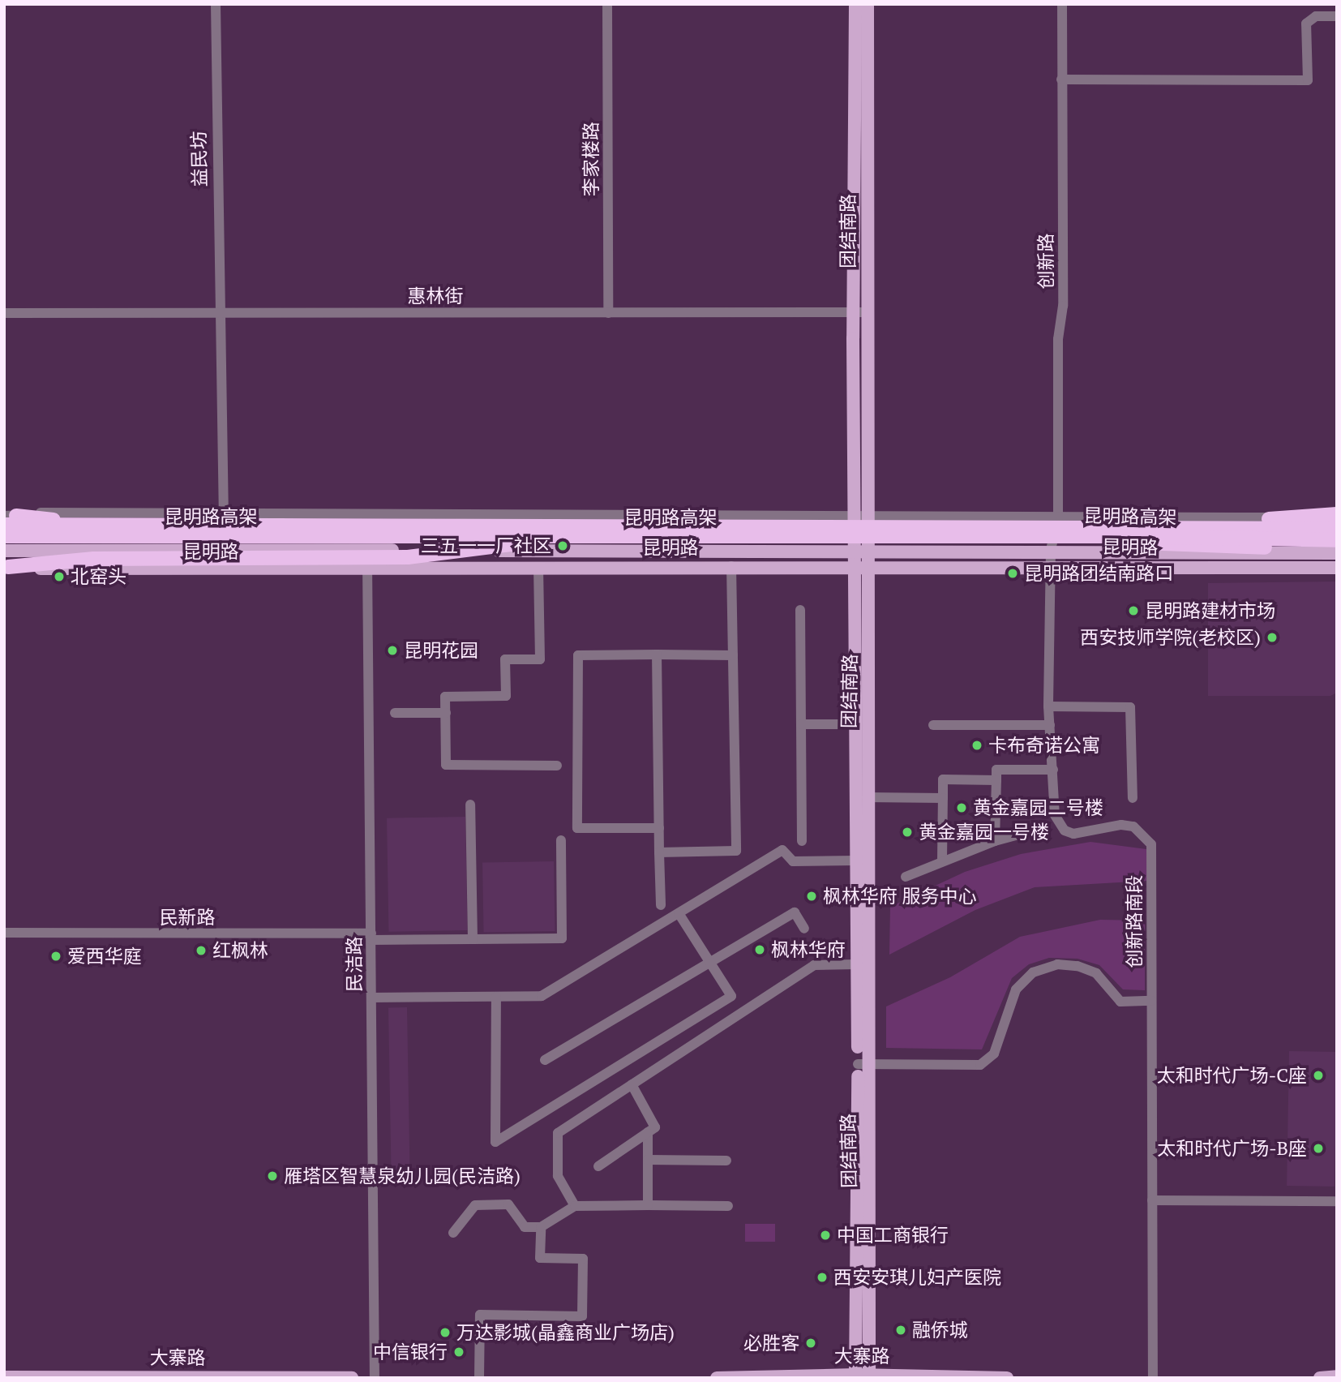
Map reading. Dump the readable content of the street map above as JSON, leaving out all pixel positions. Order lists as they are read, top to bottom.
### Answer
{
  "streets": {
    "highway": ["昆明路高架"],
    "main road": ["团结南路", "昆明路", "大寨路"],
    "street": [
      "益民坊",
      "李家楼路",
      "创新路",
      "惠林街",
      "民新路",
      "创新路南段",
      "民洁路"
    ]
  },
  "crossings": [
    ["益民坊", "惠林街"],
    ["益民坊", "昆明路"],
    ["李家楼路", "惠林街"],
    ["团结南路", "惠林街"],
    ["团结南路", "昆明路"],
    ["团结南路", "大寨路"],
    ["创新路", "昆明路"],
    ["创新路", "创新路南段"],
    ["昆明路", "创新路南段"],
    ["昆明路", "民洁路"],
    ["民新路", "民洁路"]
  ],
  "places": [
    "三五一一厂社区",
    "昆明路团结南路口",
    "北窑头",
    "昆明路建材市场",
    "西安技师学院(老校区)",
    "昆明花园",
    "卡布奇诺公寓",
    "黄金嘉园二号楼",
    "黄金嘉园一号楼",
    "枫林华府 服务中心",
    "枫林华府",
    "红枫林",
    "爱西华庭",
    "太和时代广场-C座",
    "太和时代广场-B座",
    "雁塔区智慧泉幼儿园(民洁路)",
    "中国工商银行",
    "西安安琪儿妇产医院",
    "融侨城",
    "万达影城(晶鑫商业广场店)",
    "必胜客",
    "中信银行"
  ]
}
